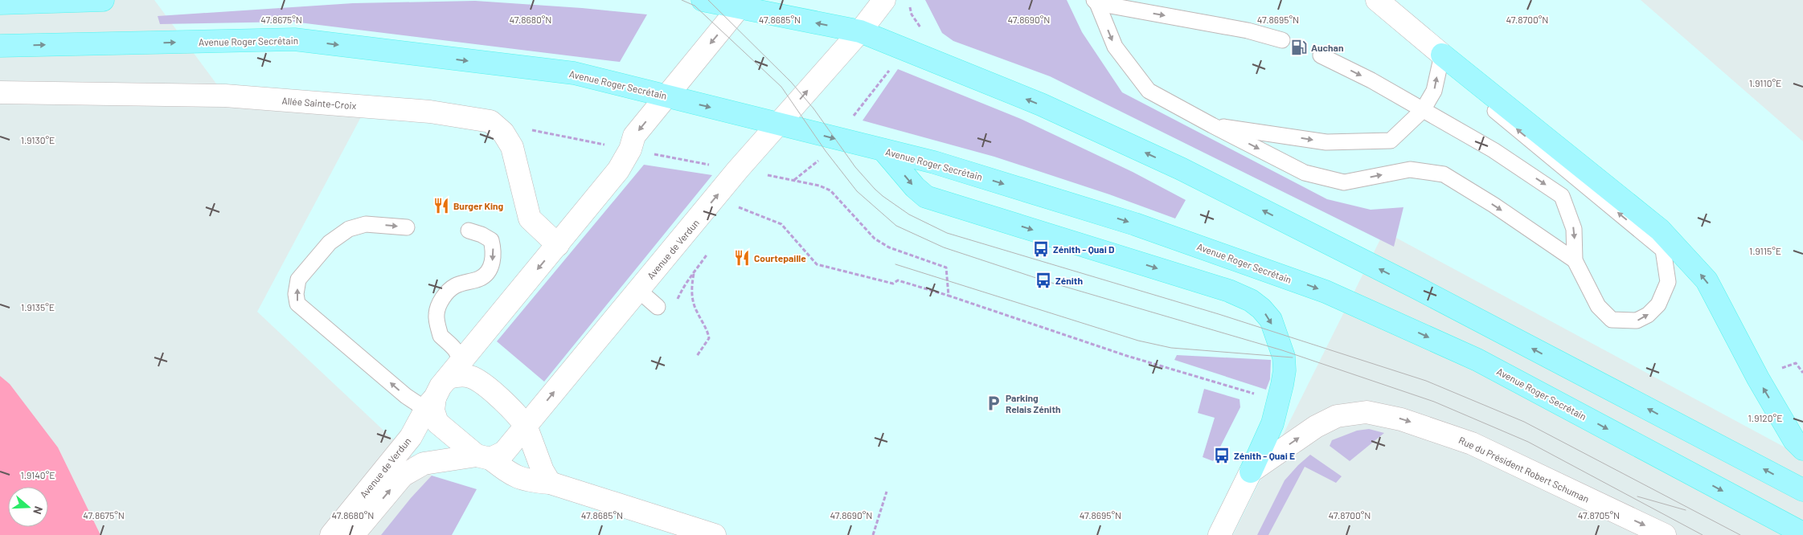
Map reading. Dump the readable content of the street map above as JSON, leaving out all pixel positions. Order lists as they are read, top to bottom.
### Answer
{
  "streets": {
    "main road": ["Avenue Roger Secrétain"],
    "street": ["Allée Sainte-Croix", "Avenue de Verdun", "Rue du Président Robert Schuman"]
  },
  "crossings": [
    ["Avenue Roger Secrétain", "Avenue de Verdun"],
    ["Allée Sainte-Croix", "Avenue de Verdun"]
  ],
  "one_way": ["Rue du Président Robert Schuman"],
  "places": {
    "fuel station": ["Auchan"],
    "restaurant": ["Burger King", "Courtepaille"],
    "bus stop": ["Zénith - Quai D", "Zénith", "Zénith - Quai E"],
    "parking": ["Parking Relais Zénith"]
  },
  "north": "right",
  "coordinates": [
    "47.8675°N",
    "47.8680°N",
    "47.8685°N",
    "47.8690°N",
    "47.8695°N",
    "47.8700°N",
    "1.9110°E",
    "1.9130°E",
    "1.9115°E",
    "1.9135°E",
    "1.9120°E",
    "1.9140°E",
    "47.8705°N"
  ]
}
